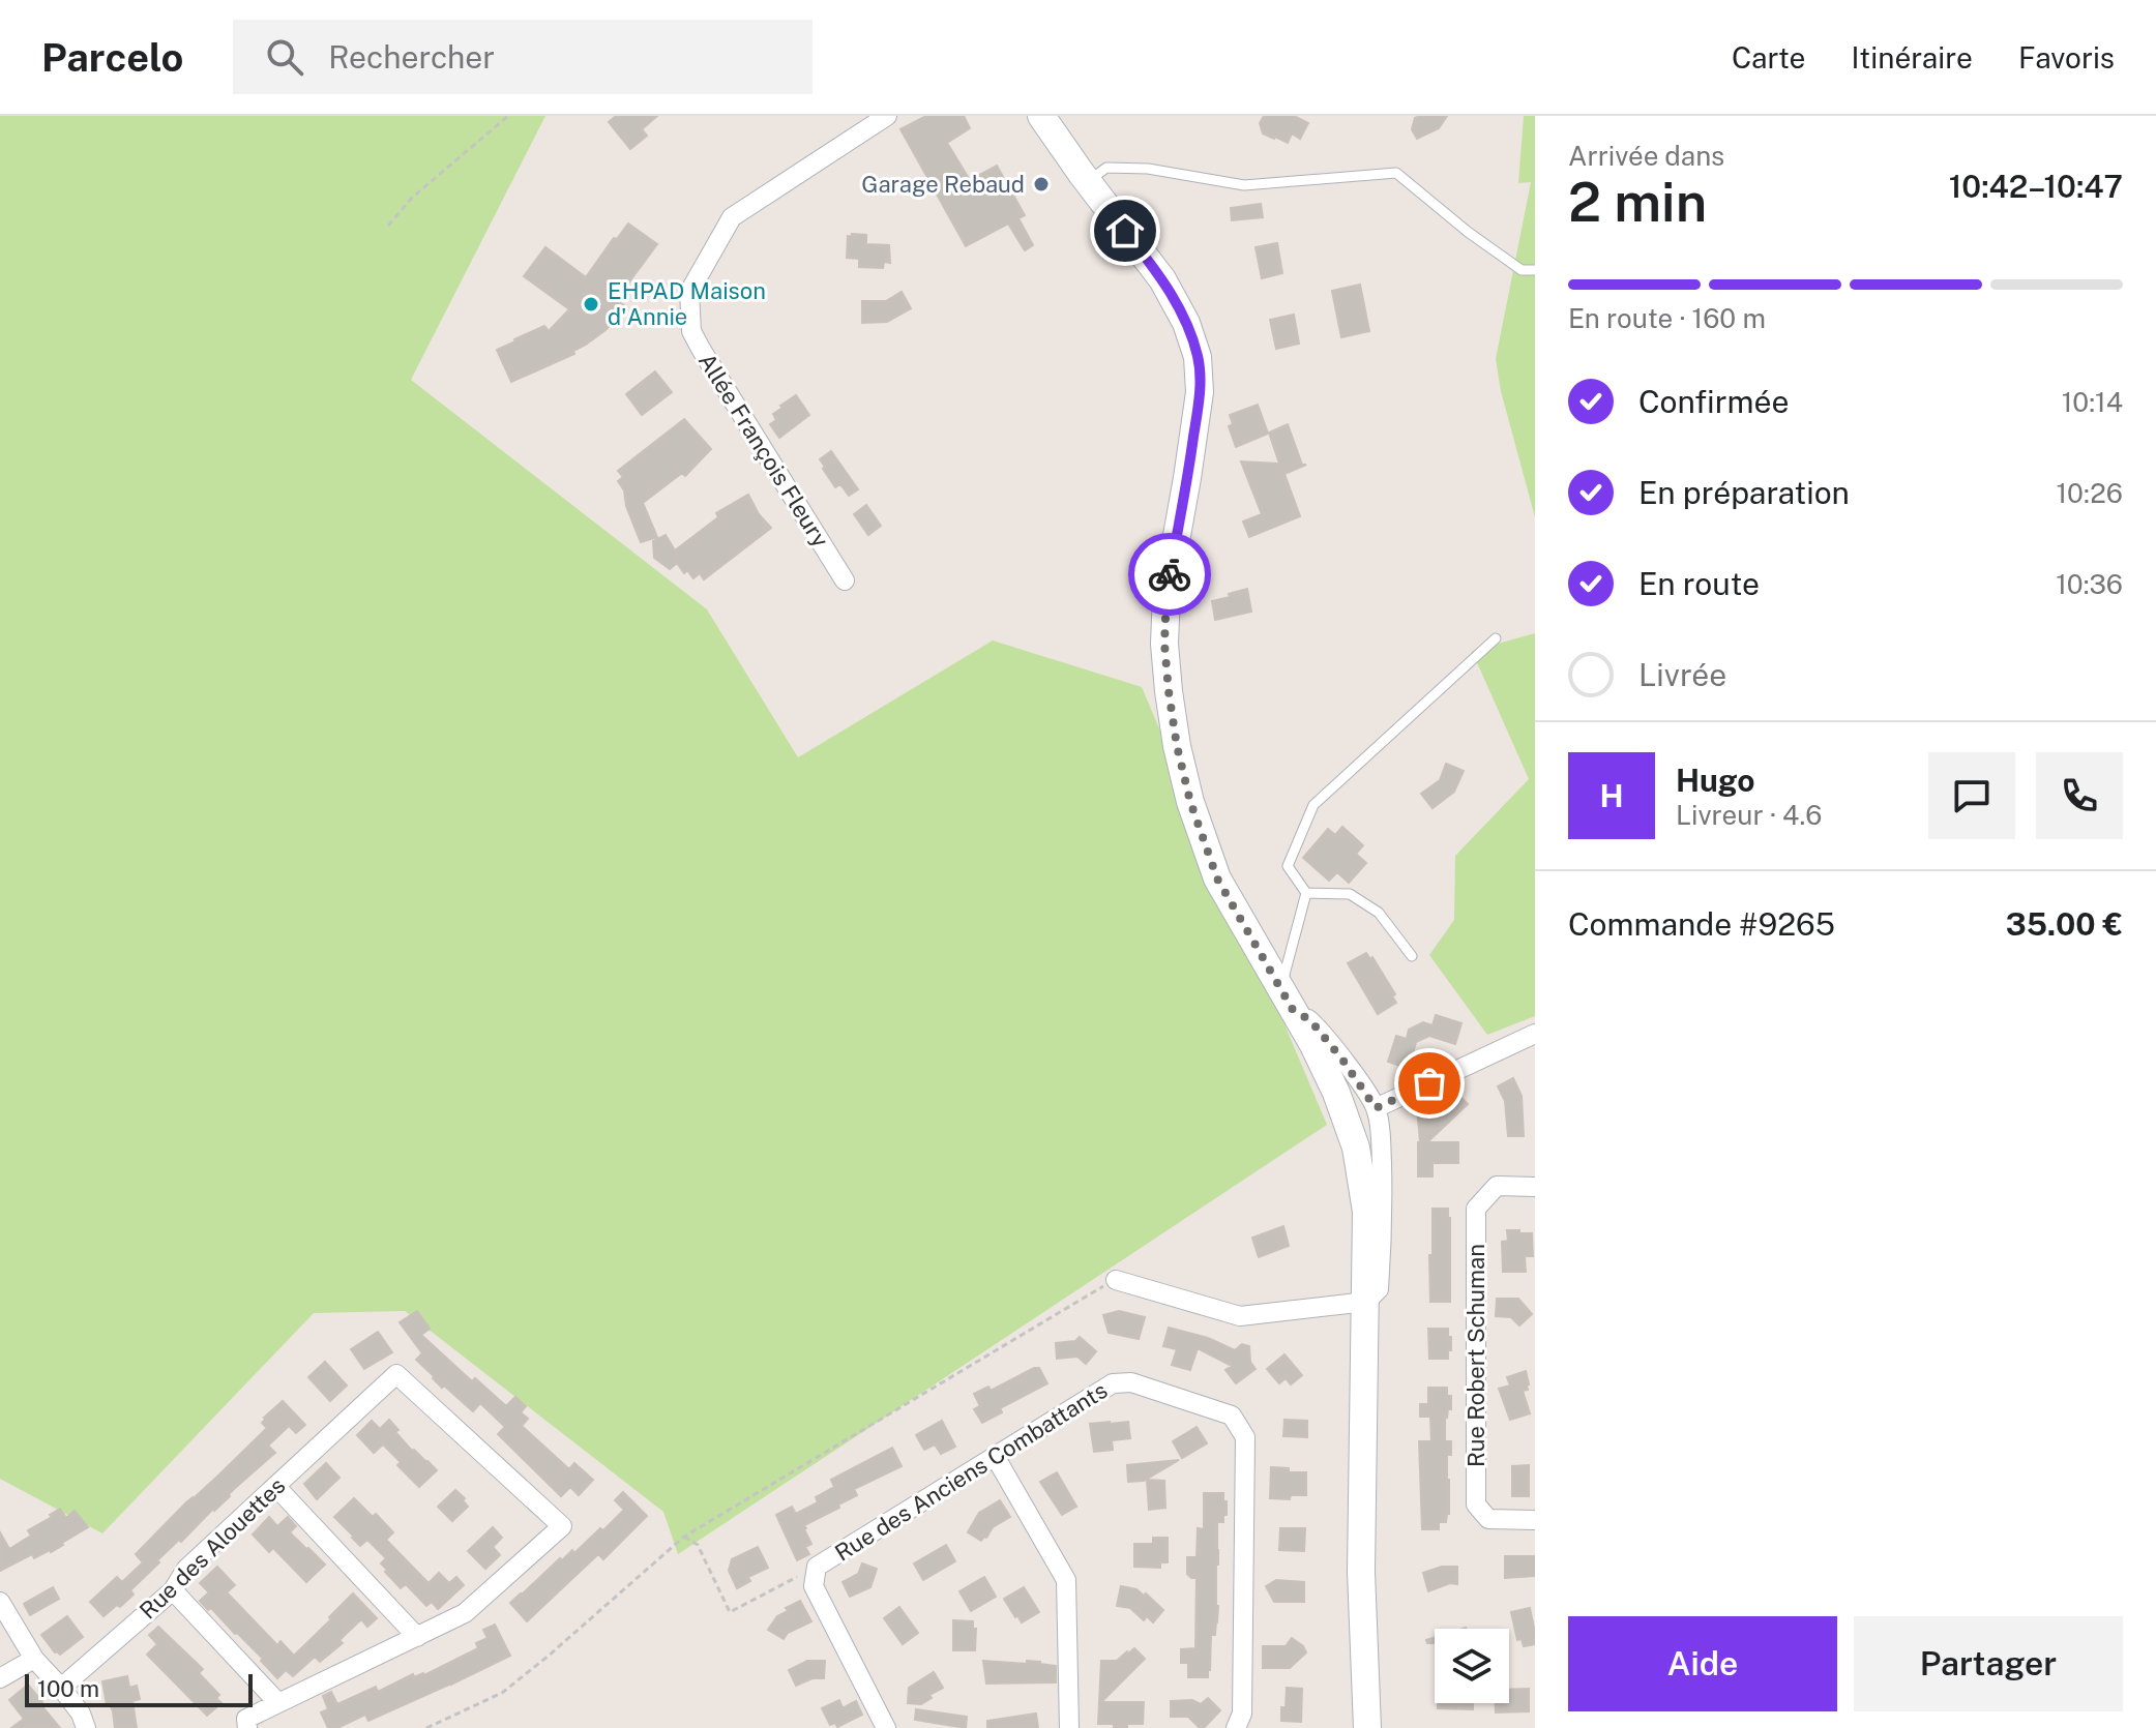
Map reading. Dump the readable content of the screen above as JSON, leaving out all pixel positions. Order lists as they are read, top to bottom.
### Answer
{
  "streets": {
    "street": [
      "Allée François Fleury",
      "Rue Robert Schuman",
      "Rue des Anciens Combattants",
      "Rue des Alouettes"
    ]
  },
  "places": ["Garage Rebaud", "EHPAD Maison d'Annie"],
  "scale_bar": "100 m",
  "page": {
    "header": "Parcelo",
    "search": "Rechercher",
    "nav": ["Carte", "Itinéraire", "Favoris"],
    "heading": ["2 min", "Arrivée dans", "10:42–10:47"],
    "panel": [
      "Hugo",
      "Livreur · 4.6",
      "Commande #9265",
      "35.00 €"
    ],
    "bar": "En route · 160 m",
    "list": [
      ["Confirmée", "10:14"],
      ["En préparation", "10:26"],
      ["En route", "10:36"],
      "Livrée"
    ],
    "round": "H",
    "buttons": ["Aide", "Partager"],
    "scale": "100 m"
  }
}
